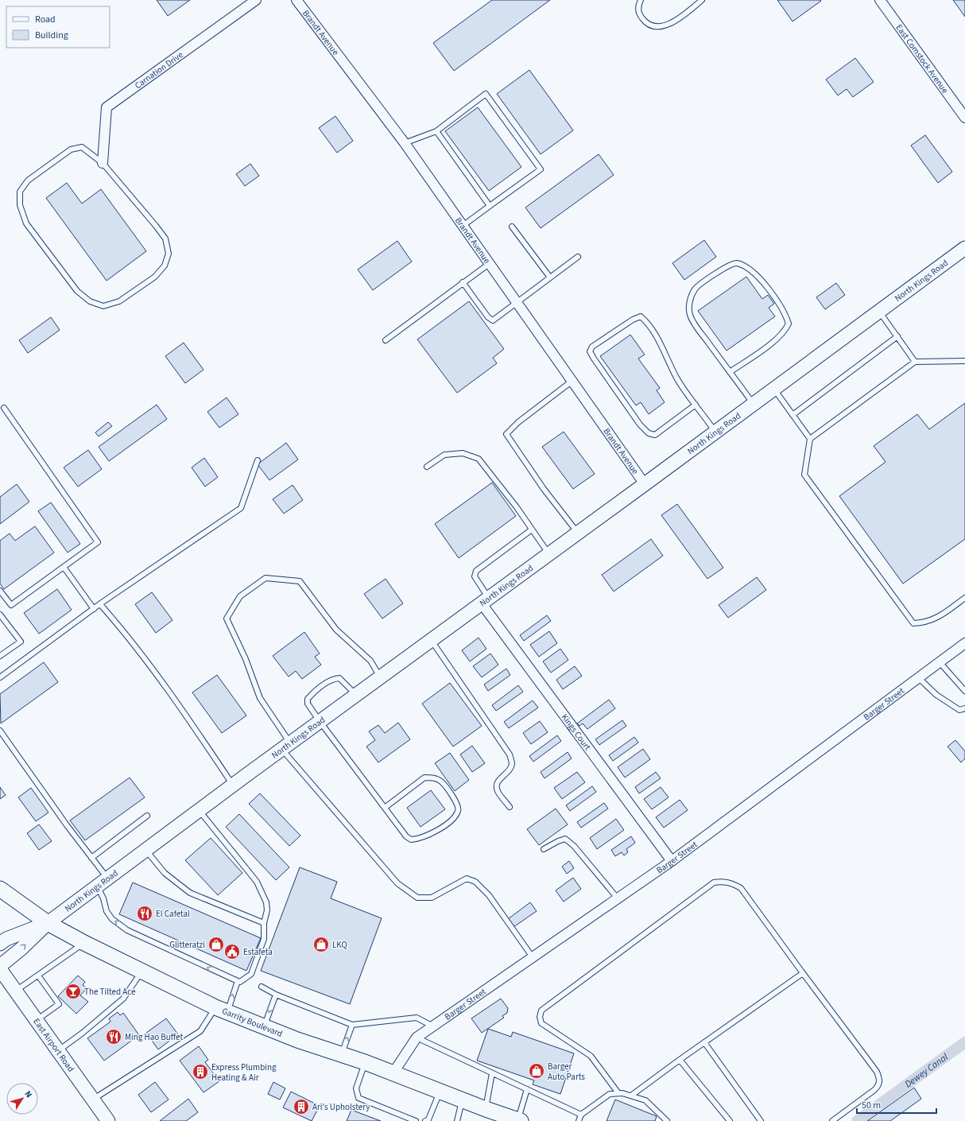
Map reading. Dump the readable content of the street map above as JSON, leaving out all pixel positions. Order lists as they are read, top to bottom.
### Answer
{
  "streets": {
    "main road": ["Garrity Boulevard"],
    "street": [
      "Brandt Avenue",
      "East Comstock Avenue",
      "Carnation Drive",
      "North Kings Road",
      "Barger Street",
      "Kings Court",
      "East Airport Road"
    ]
  },
  "crossings": [
    ["Brandt Avenue", "North Kings Road"],
    ["North Kings Road", "Kings Court"],
    ["North Kings Road", "Garrity Boulevard"],
    ["Barger Street", "Kings Court"],
    ["Barger Street", "Garrity Boulevard"]
  ],
  "water": ["Dewey Canal"],
  "places": {
    "restaurant": ["El Cafetal", "Ming Hao Buffet"],
    "shop": ["Glitteratzi", "LKQ", "Barger Auto Parts"],
    "public building": ["Estafeta"],
    "bar": ["The Tilted Ace"],
    "building": ["Express Plumbing Heating & Air", "Ari's Upholstery"]
  },
  "legend": ["Road", "Building"],
  "scale_bar": "50 m",
  "north": "top right"
}
